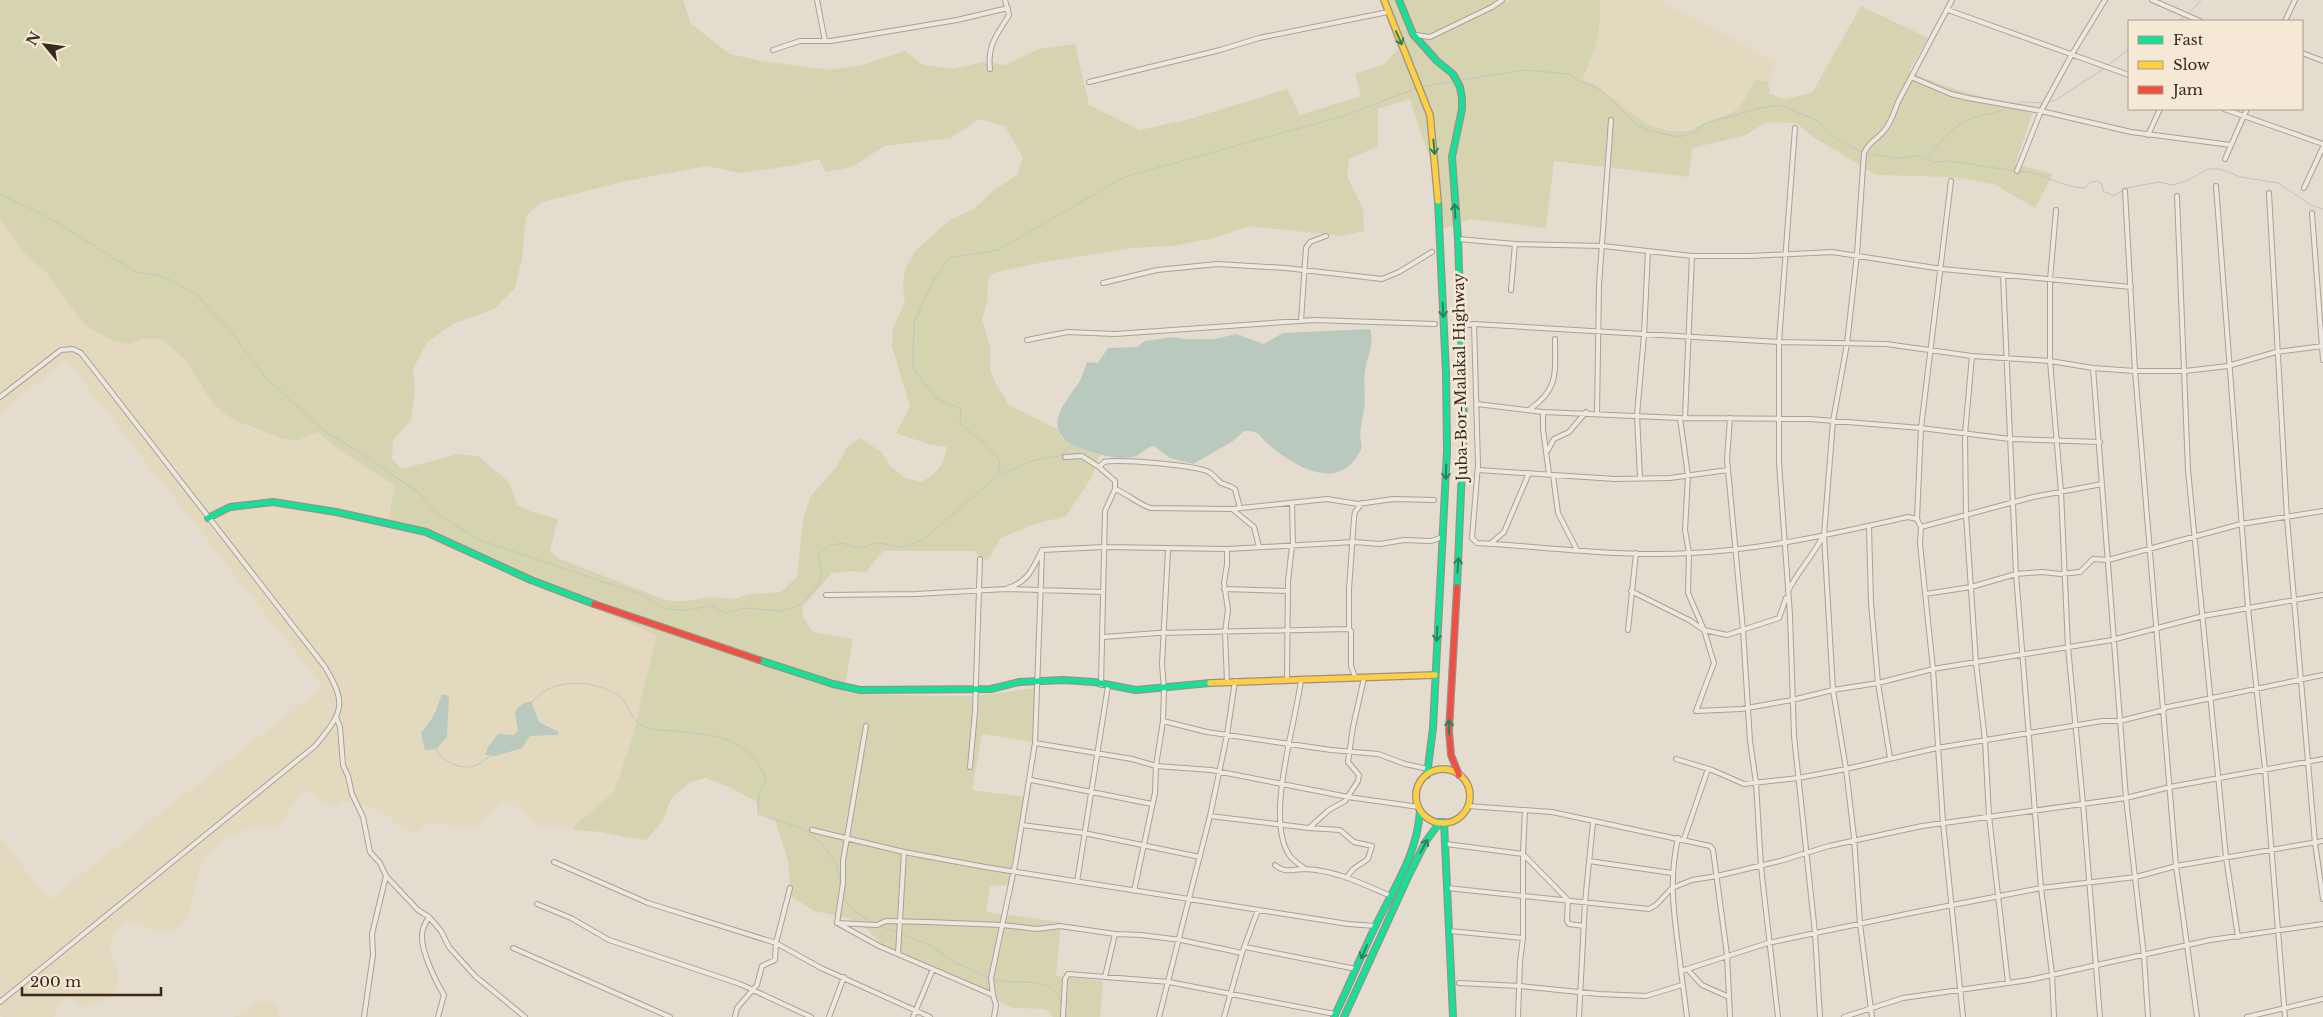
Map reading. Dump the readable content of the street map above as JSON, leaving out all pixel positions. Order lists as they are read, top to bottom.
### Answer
{
  "streets": {
    "main road": ["Juba-Bor-Malakal Highway"]
  },
  "legend": ["Fast", "Slow", "Jam"],
  "scale_bar": "200 m",
  "north": "top left"
}
